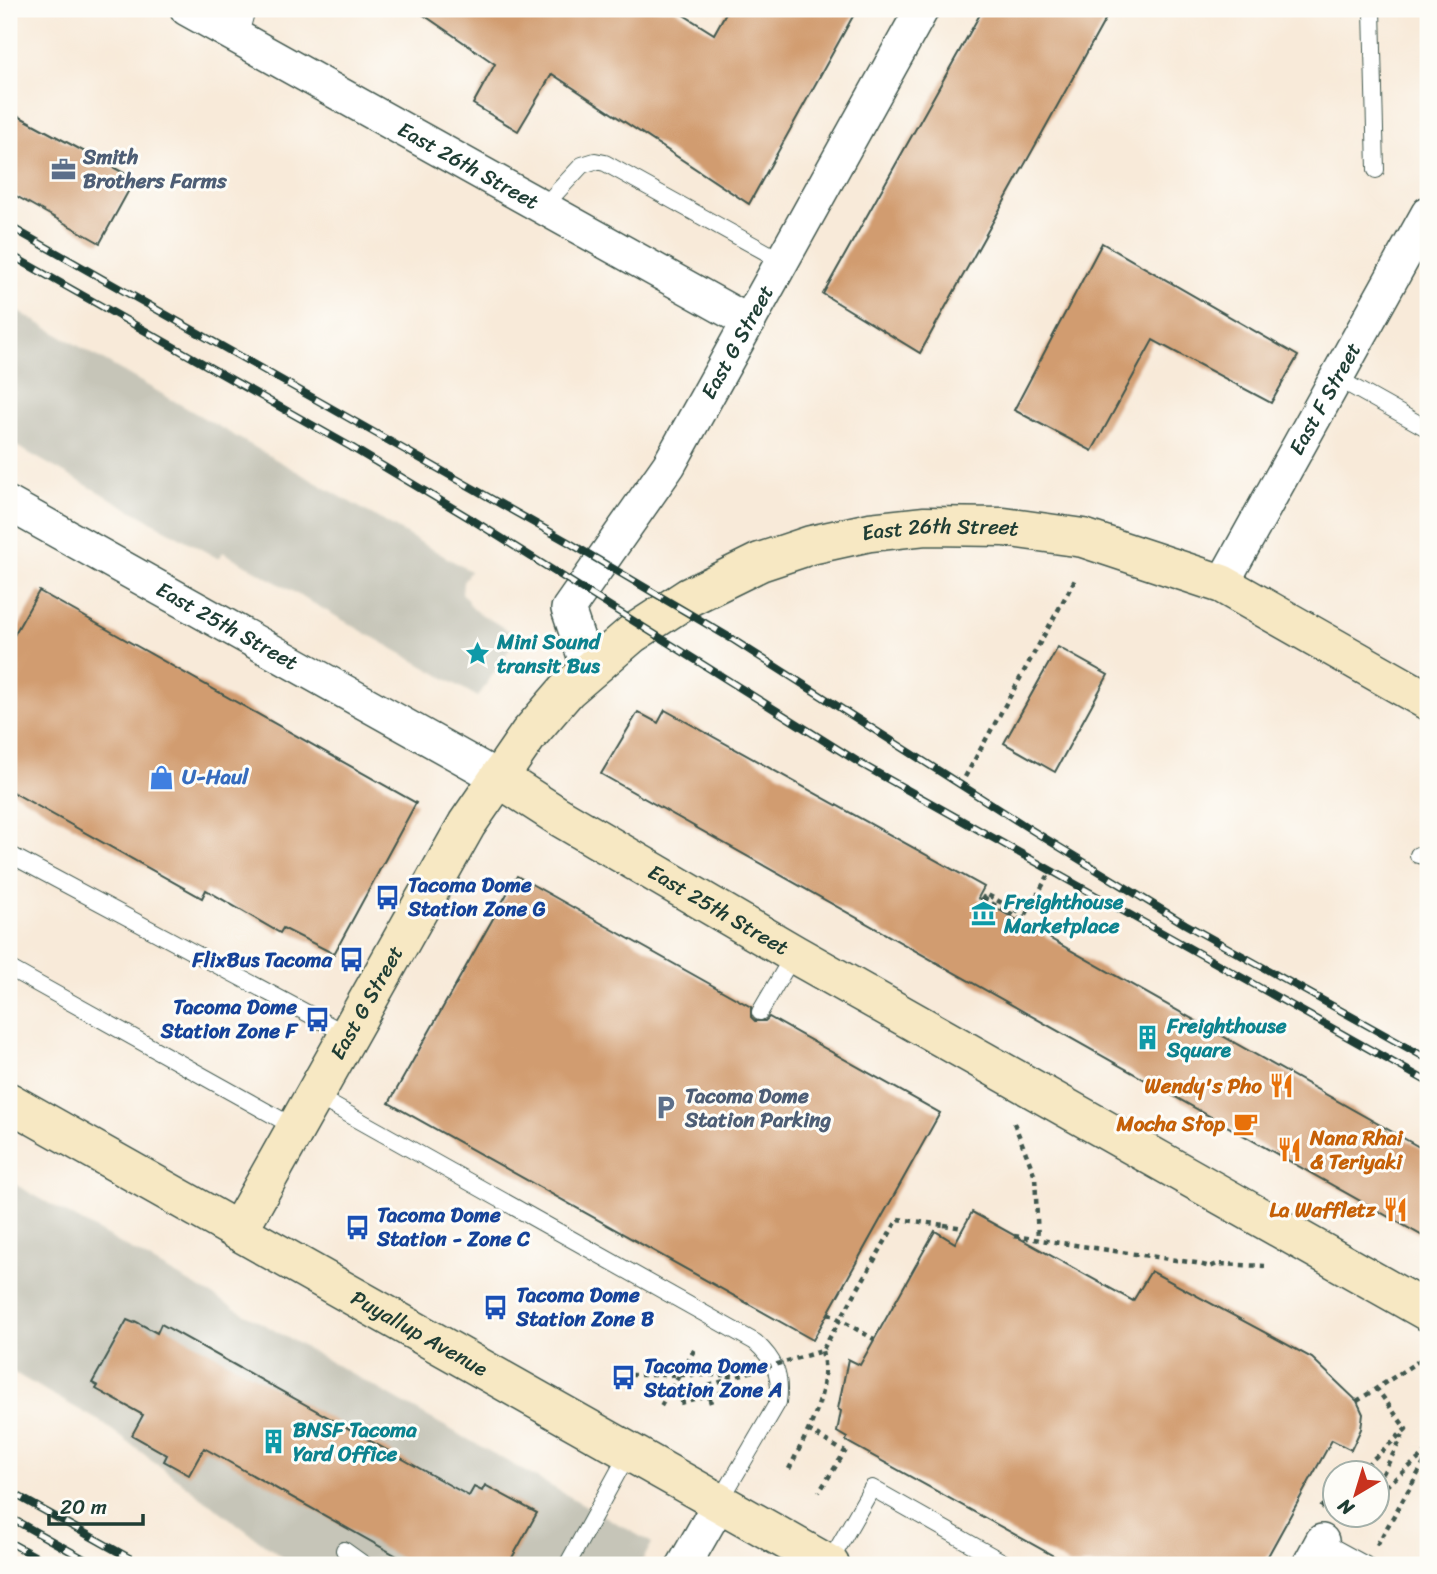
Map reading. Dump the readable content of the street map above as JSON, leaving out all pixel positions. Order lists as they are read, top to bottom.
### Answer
{
  "streets": {
    "street": [
      "East 26th Street",
      "East G Street",
      "East F Street",
      "East 25th Street",
      "Puyallup Avenue"
    ]
  },
  "crossings": [
    ["East 26th Street", "East G Street"],
    ["East 26th Street", "East F Street"],
    ["East 26th Street", "East 25th Street"],
    ["East G Street", "East 25th Street"],
    ["East G Street", "Puyallup Avenue"]
  ],
  "places": {
    "office": ["Smith Brothers Farms"],
    "place": ["Mini Sound transit Bus"],
    "shop": ["U-Haul"],
    "bus stop": [
      "Tacoma Dome Station Zone G",
      "FlixBus Tacoma",
      "Tacoma Dome Station Zone F",
      "Tacoma Dome Station - Zone C",
      "Tacoma Dome Station Zone B",
      "Tacoma Dome Station Zone A"
    ],
    "museum": ["Freighthouse Marketplace"],
    "building": ["Freighthouse Square", "BNSF Tacoma Yard Office"],
    "restaurant": ["Wendy's Pho", "Nana Rhai & Teriyaki", "La Waffletz"],
    "parking": ["Tacoma Dome Station Parking"],
    "cafe": ["Mocha Stop"]
  },
  "scale_bar": "20 m",
  "north": "bottom left"
}
